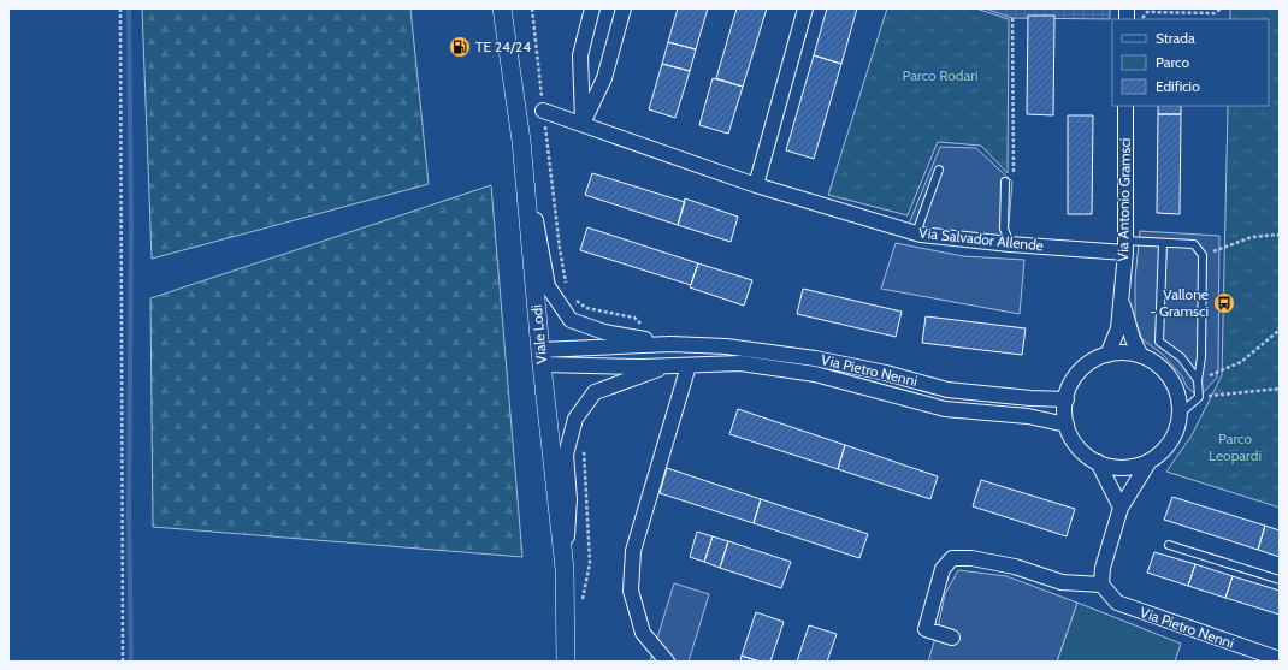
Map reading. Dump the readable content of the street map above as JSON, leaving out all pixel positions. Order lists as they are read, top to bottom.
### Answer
{
  "streets": {
    "street": [
      "Via Antonio Gramsci",
      "Via Salvador Allende",
      "Viale Lodi",
      "Via Pietro Nenni"
    ]
  },
  "crossings": [
    ["Via Antonio Gramsci", "Via Salvador Allende"],
    ["Via Antonio Gramsci", "Via Pietro Nenni"],
    ["Viale Lodi", "Via Pietro Nenni"]
  ],
  "parks": ["Parco Rodari", "Parco Leopardi"],
  "places": {
    "fuel station": ["TE 24/24"],
    "bus stop": ["Vallone - Gramsci"]
  },
  "legend": ["Strada", "Parco", "Edificio"]
}
